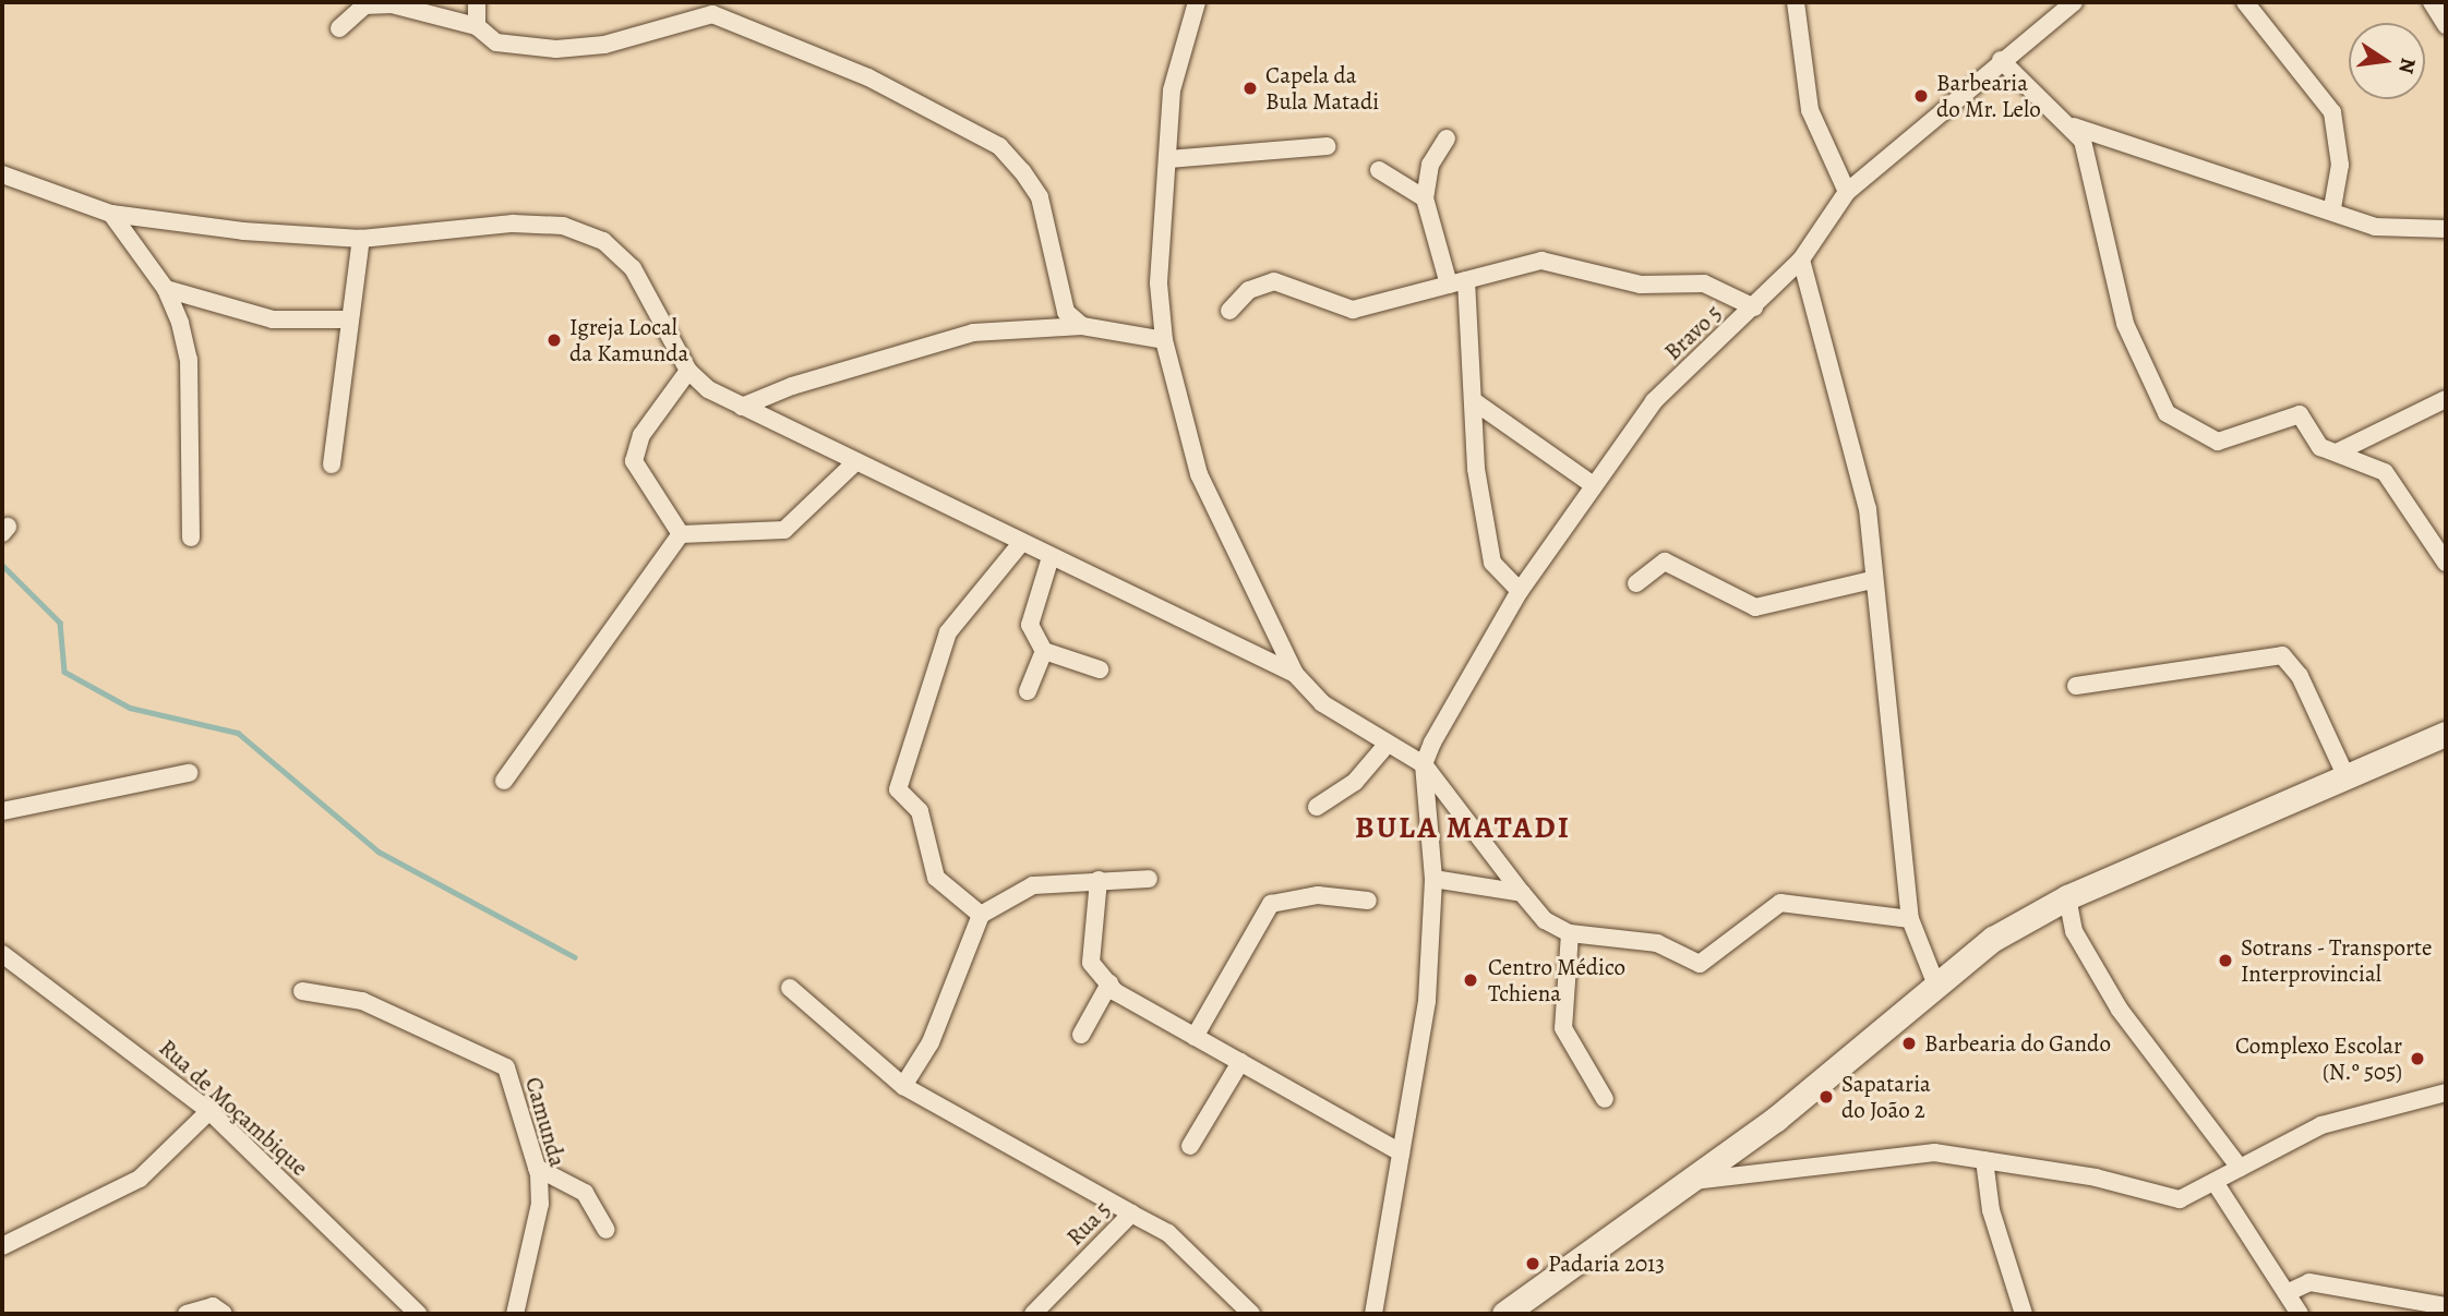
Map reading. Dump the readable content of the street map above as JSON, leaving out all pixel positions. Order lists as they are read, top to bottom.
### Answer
{
  "streets": {
    "street": [
      "Bravo 5",
      "Rua de Moçambique",
      "Camunda",
      "Rua 5"
    ]
  },
  "districts": ["BULA MATADI"],
  "places": [
    "Capela da Bula Matadi",
    "Barbearia do Mr. Lelo",
    "Igreja Local da Kamunda",
    "Sotrans - Transporte Interprovincial",
    "Centro Médico Tchiena",
    "Barbearia do Gando",
    "Complexo Escolar (N.º 505)",
    "Sapataria do João 2",
    "Padaria 2013"
  ],
  "north": "right"
}
